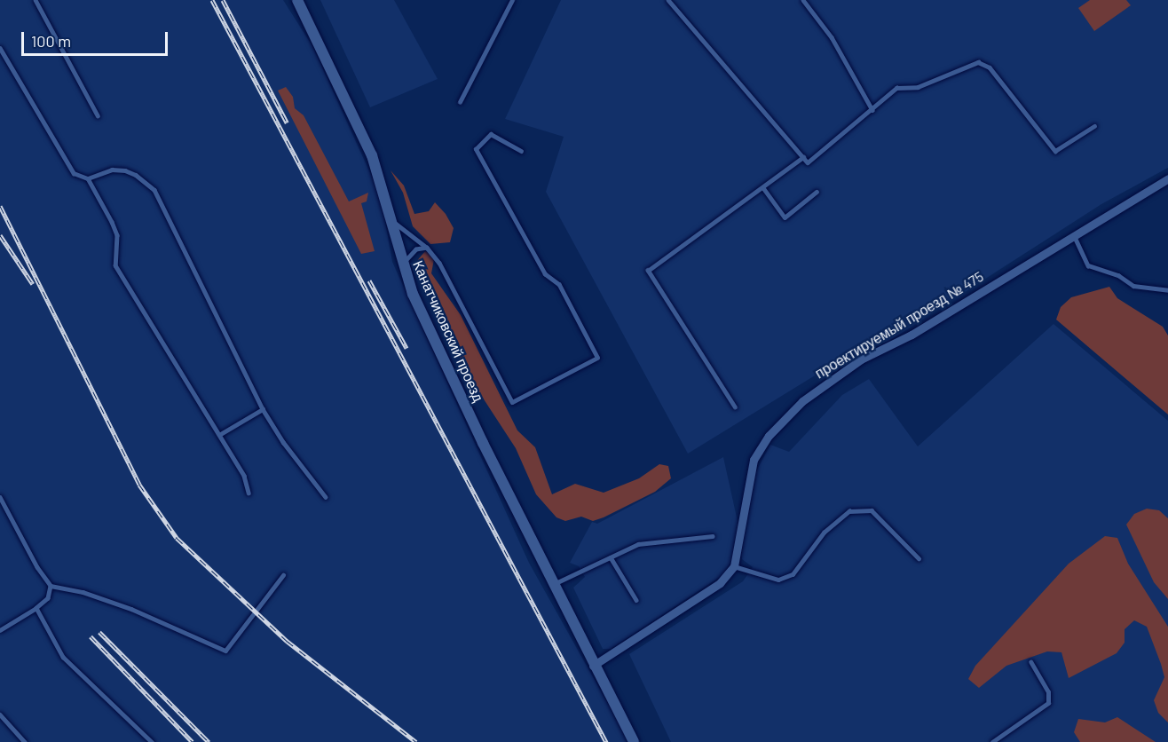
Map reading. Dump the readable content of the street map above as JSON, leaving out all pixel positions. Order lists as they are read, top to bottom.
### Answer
{
  "streets": {
    "street": ["проектируемый проезд № 475", "Канатчиковский проезд"]
  },
  "scale_bar": "100 m"
}
